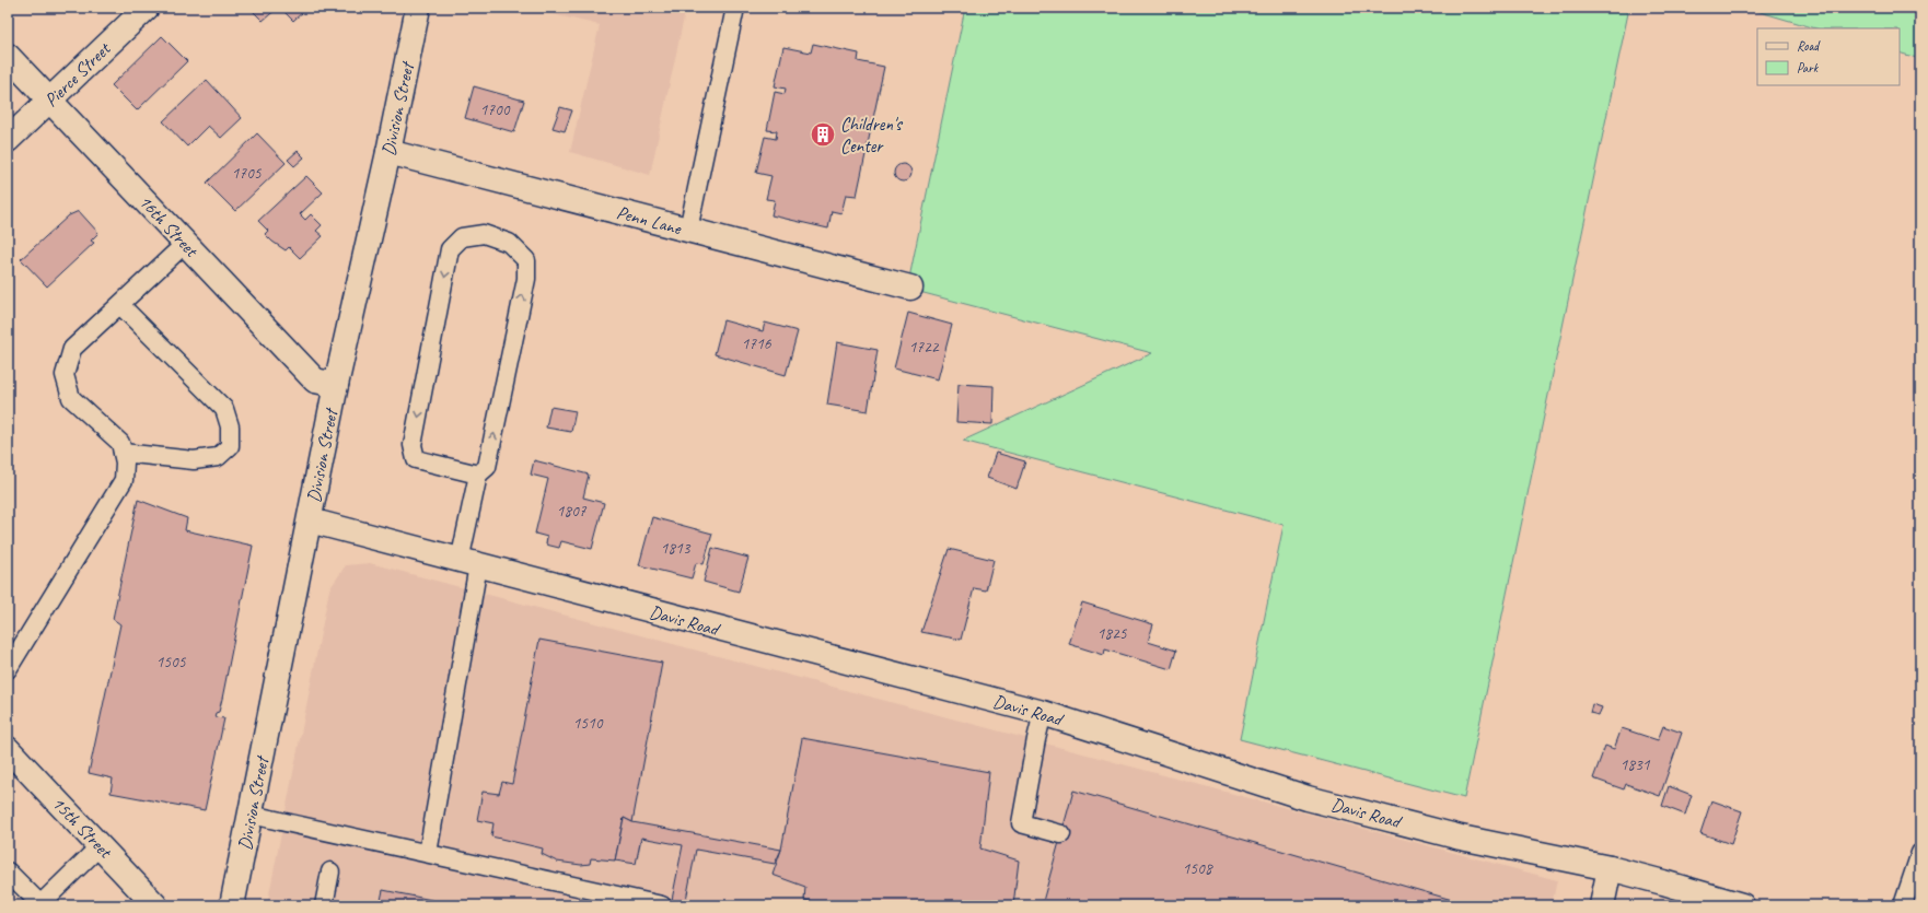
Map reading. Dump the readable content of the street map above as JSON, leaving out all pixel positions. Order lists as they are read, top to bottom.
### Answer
{
  "streets": {
    "street": [
      "Pierce Street",
      "Division Street",
      "Penn Lane",
      "16th Street",
      "Davis Road",
      "15th Street"
    ]
  },
  "crossings": [
    ["Pierce Street", "16th Street"],
    ["Division Street", "Penn Lane"],
    ["Division Street", "16th Street"],
    ["Division Street", "Davis Road"]
  ],
  "places": {
    "building": ["Children's Center"]
  },
  "house_numbers": [
    "1700",
    "1705",
    "1716",
    "1722",
    "1807",
    "1813",
    "1825",
    "1505",
    "1510",
    "1831",
    "1508"
  ],
  "legend": ["Road", "Park"]
}
